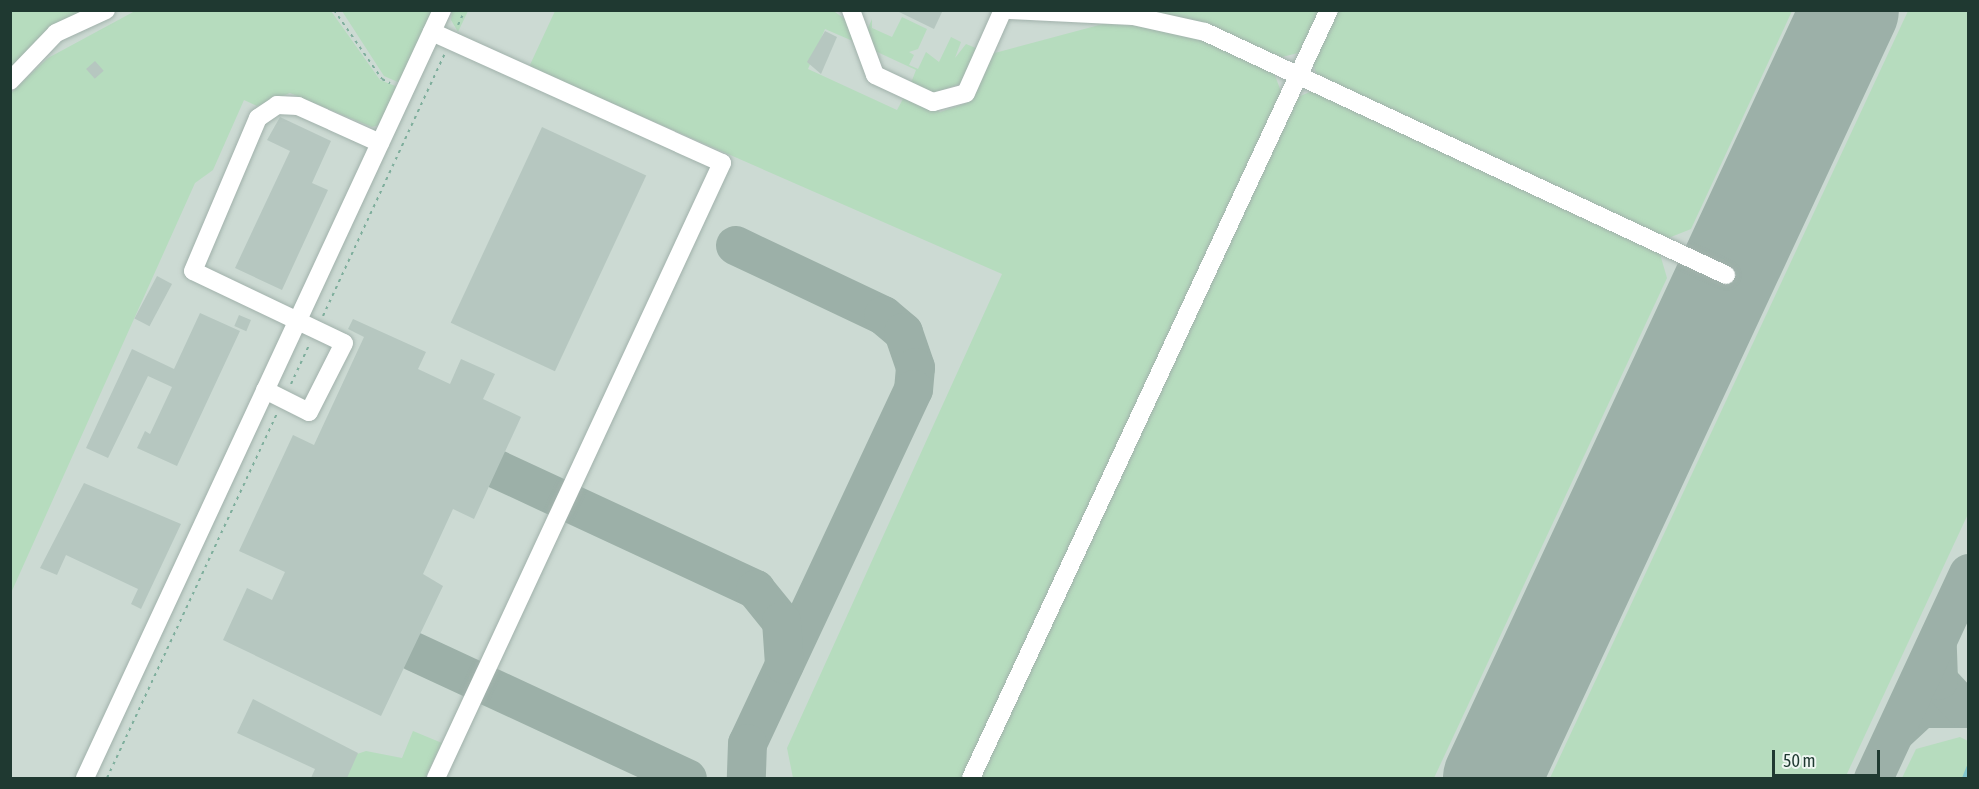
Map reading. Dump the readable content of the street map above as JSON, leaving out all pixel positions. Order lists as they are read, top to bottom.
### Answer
{
  "scale_bar": "50 m"
}
